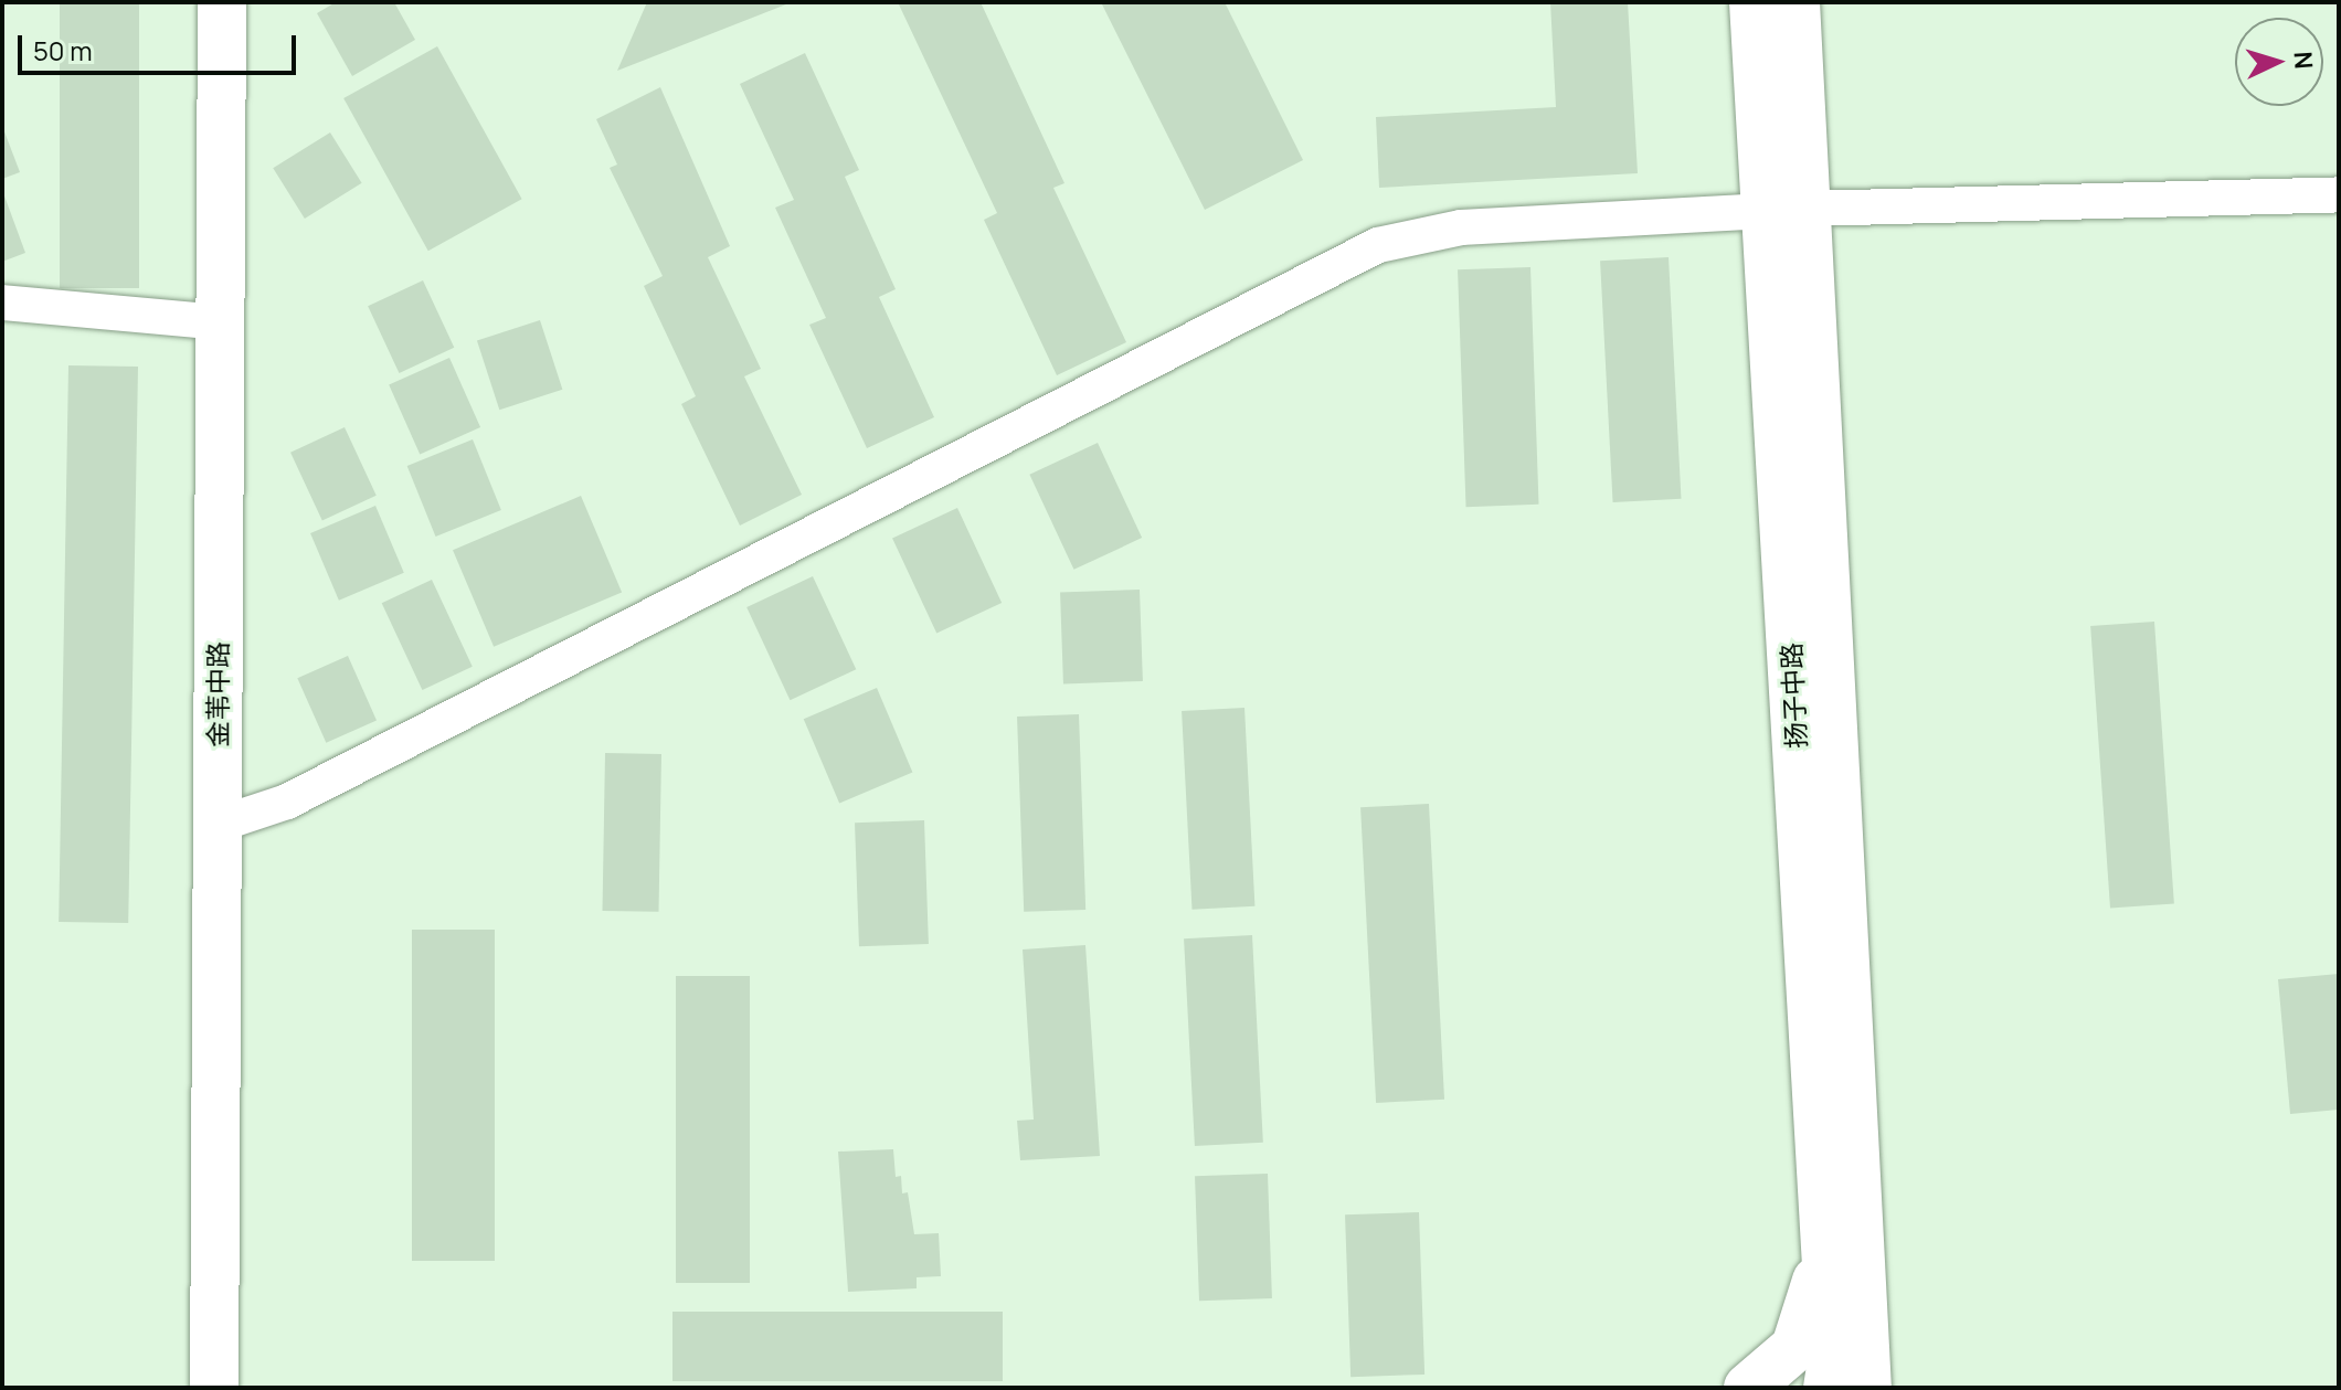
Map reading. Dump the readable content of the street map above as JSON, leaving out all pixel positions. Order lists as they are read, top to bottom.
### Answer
{
  "streets": {
    "main road": ["金苇中路", "扬子中路"]
  },
  "scale_bar": "50 m",
  "north": "right"
}
